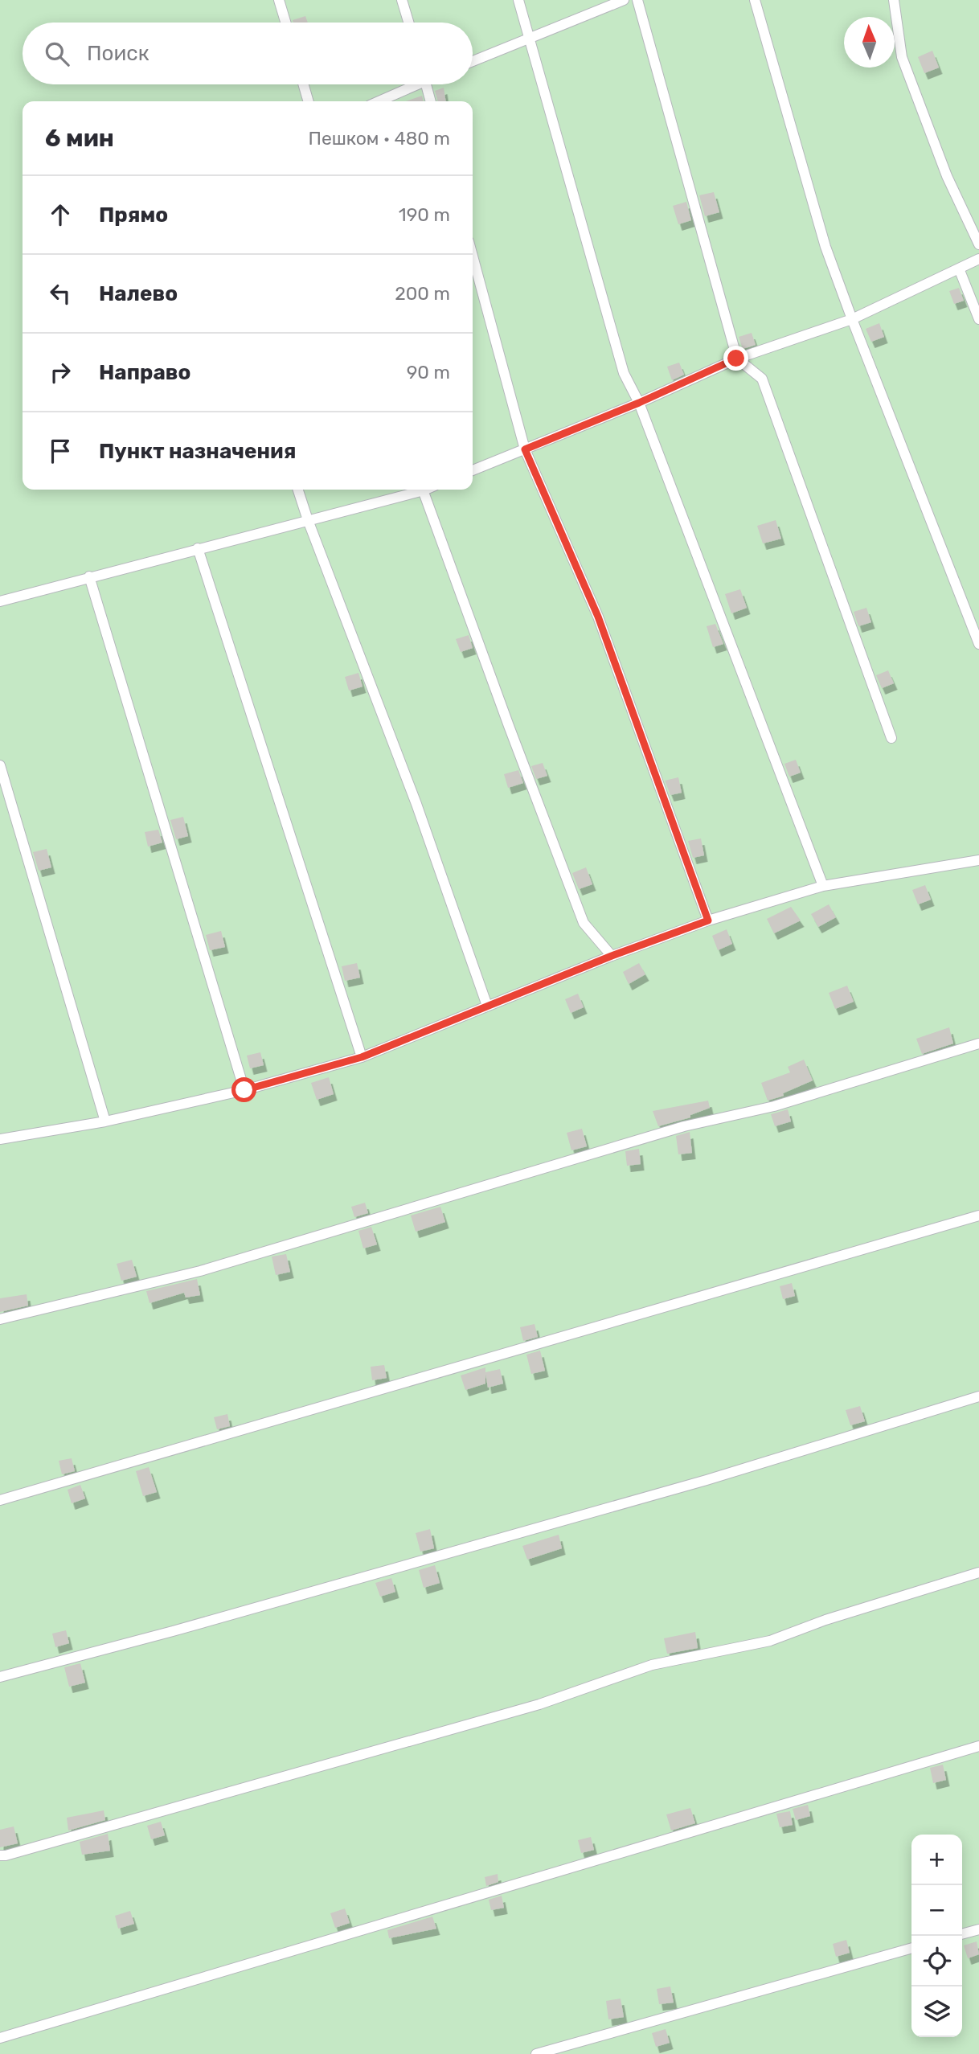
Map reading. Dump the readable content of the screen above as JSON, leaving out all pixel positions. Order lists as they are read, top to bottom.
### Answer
{
  "north": "top",
  "page": {
    "search": "Поиск",
    "heading": ["6 мин", "Пешком · 480 m"],
    "list": [
      ["Прямо", "190 m"],
      ["Налево", "200 m"],
      ["Направо", "90 m"],
      "Пункт назначения"
    ],
    "map_buttons": ["+", "−"]
  }
}
